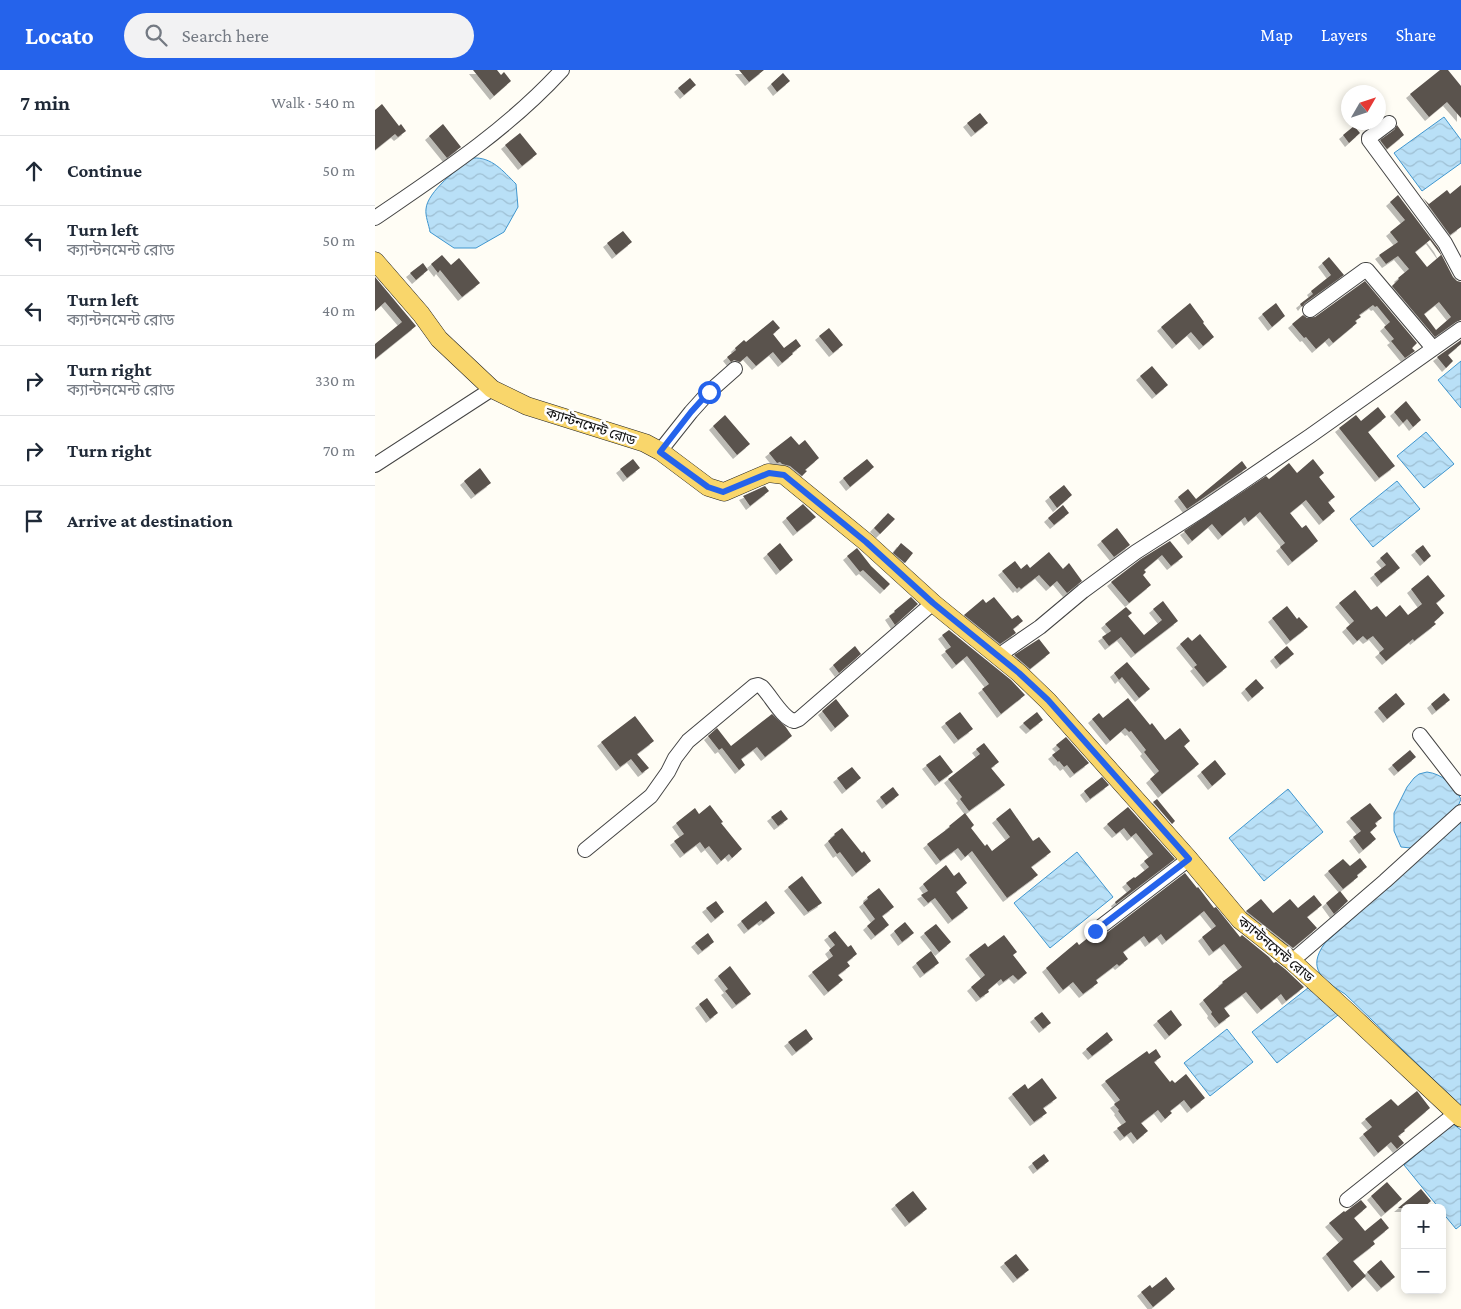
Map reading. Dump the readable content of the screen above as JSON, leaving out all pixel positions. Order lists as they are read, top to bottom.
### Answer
{
  "streets": {
    "main road": ["ক্যান্টনমেন্ট রোড"]
  },
  "north": "top right",
  "page": {
    "header": "Locato",
    "search": "Search here",
    "nav": ["Map", "Layers", "Share"],
    "heading": ["7 min", "Walk · 540 m"],
    "list": [
      ["Continue", "50 m"],
      ["Turn left", "ক্যান্টনমেন্ট রোড", "50 m"],
      ["Turn left", "ক্যান্টনমেন্ট রোড", "40 m"],
      ["Turn right", "ক্যান্টনমেন্ট রোড", "330 m"],
      ["Turn right", "70 m"],
      "Arrive at destination"
    ],
    "map_buttons": ["+", "−"]
  }
}
